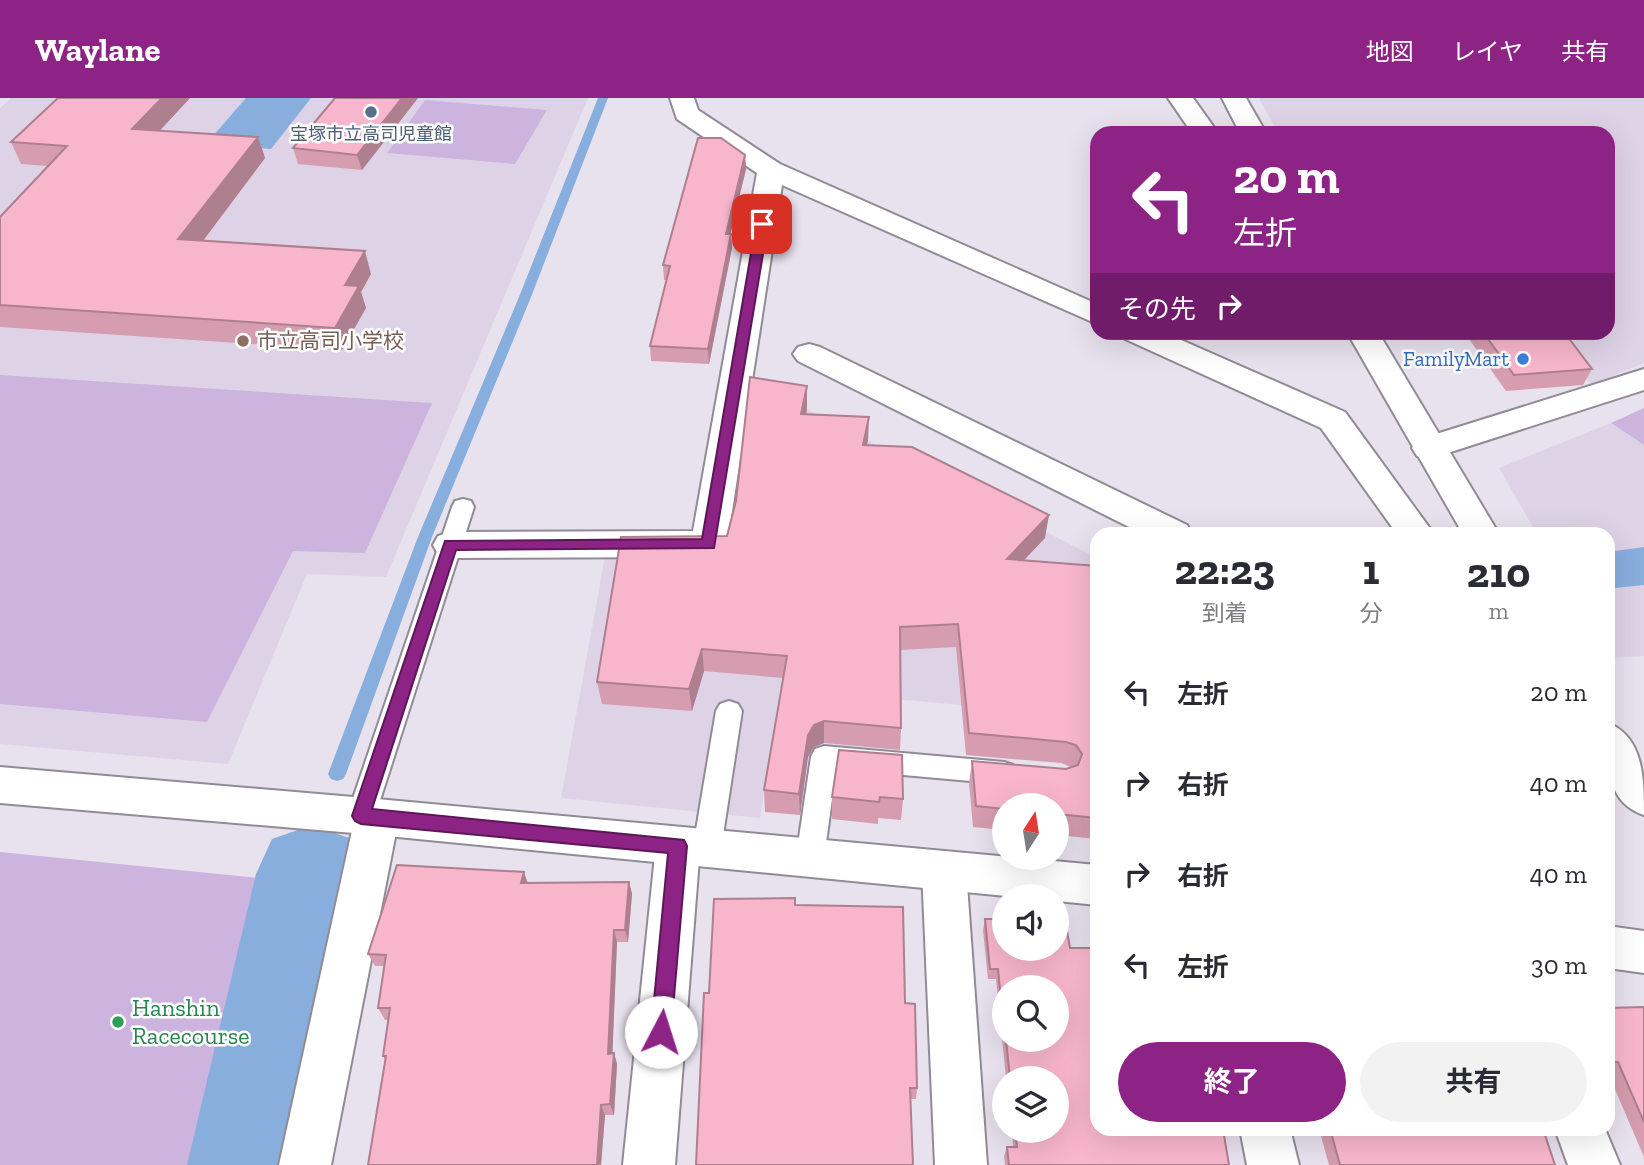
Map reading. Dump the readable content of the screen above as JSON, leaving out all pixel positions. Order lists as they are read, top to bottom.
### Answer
{
  "places": [
    "宝塚市立高司児童館",
    "市立高司小学校",
    "FamilyMart",
    "Hanshin Racecourse"
  ],
  "north": "top",
  "page": {
    "header": "Waylane",
    "nav": ["地図", "レイヤ", "共有"],
    "turn": ["20 m", "左折"],
    "then": "その先",
    "eta": [
      "22:23",
      "到着",
      "1",
      "分",
      "210",
      "m"
    ],
    "list": [
      {
        "name": "左折",
        "value": "20 m"
      },
      {
        "name": "右折",
        "value": "40 m"
      },
      {
        "name": "右折",
        "value": "40 m"
      },
      {
        "name": "左折",
        "value": "30 m"
      }
    ],
    "buttons": ["終了", "共有"]
  }
}
